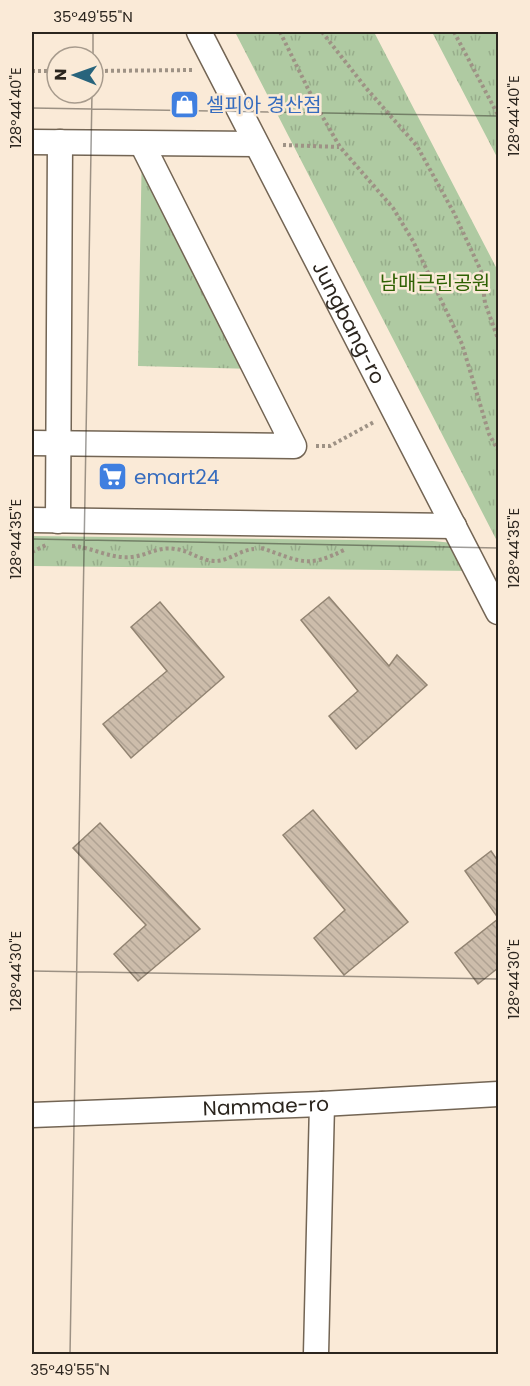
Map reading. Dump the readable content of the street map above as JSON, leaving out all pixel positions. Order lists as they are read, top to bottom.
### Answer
{
  "streets": {
    "street": ["Jungbang-ro", "Nammae-ro"]
  },
  "parks": ["남매근린공원"],
  "places": {
    "shop": ["셀피아 경산점"],
    "supermarket": ["emart24"]
  },
  "north": "left",
  "coordinates": [
    "35°49'55\"N",
    "128°44'40\"E",
    "128°44'35\"E",
    "128°44'30\"E"
  ]
}
